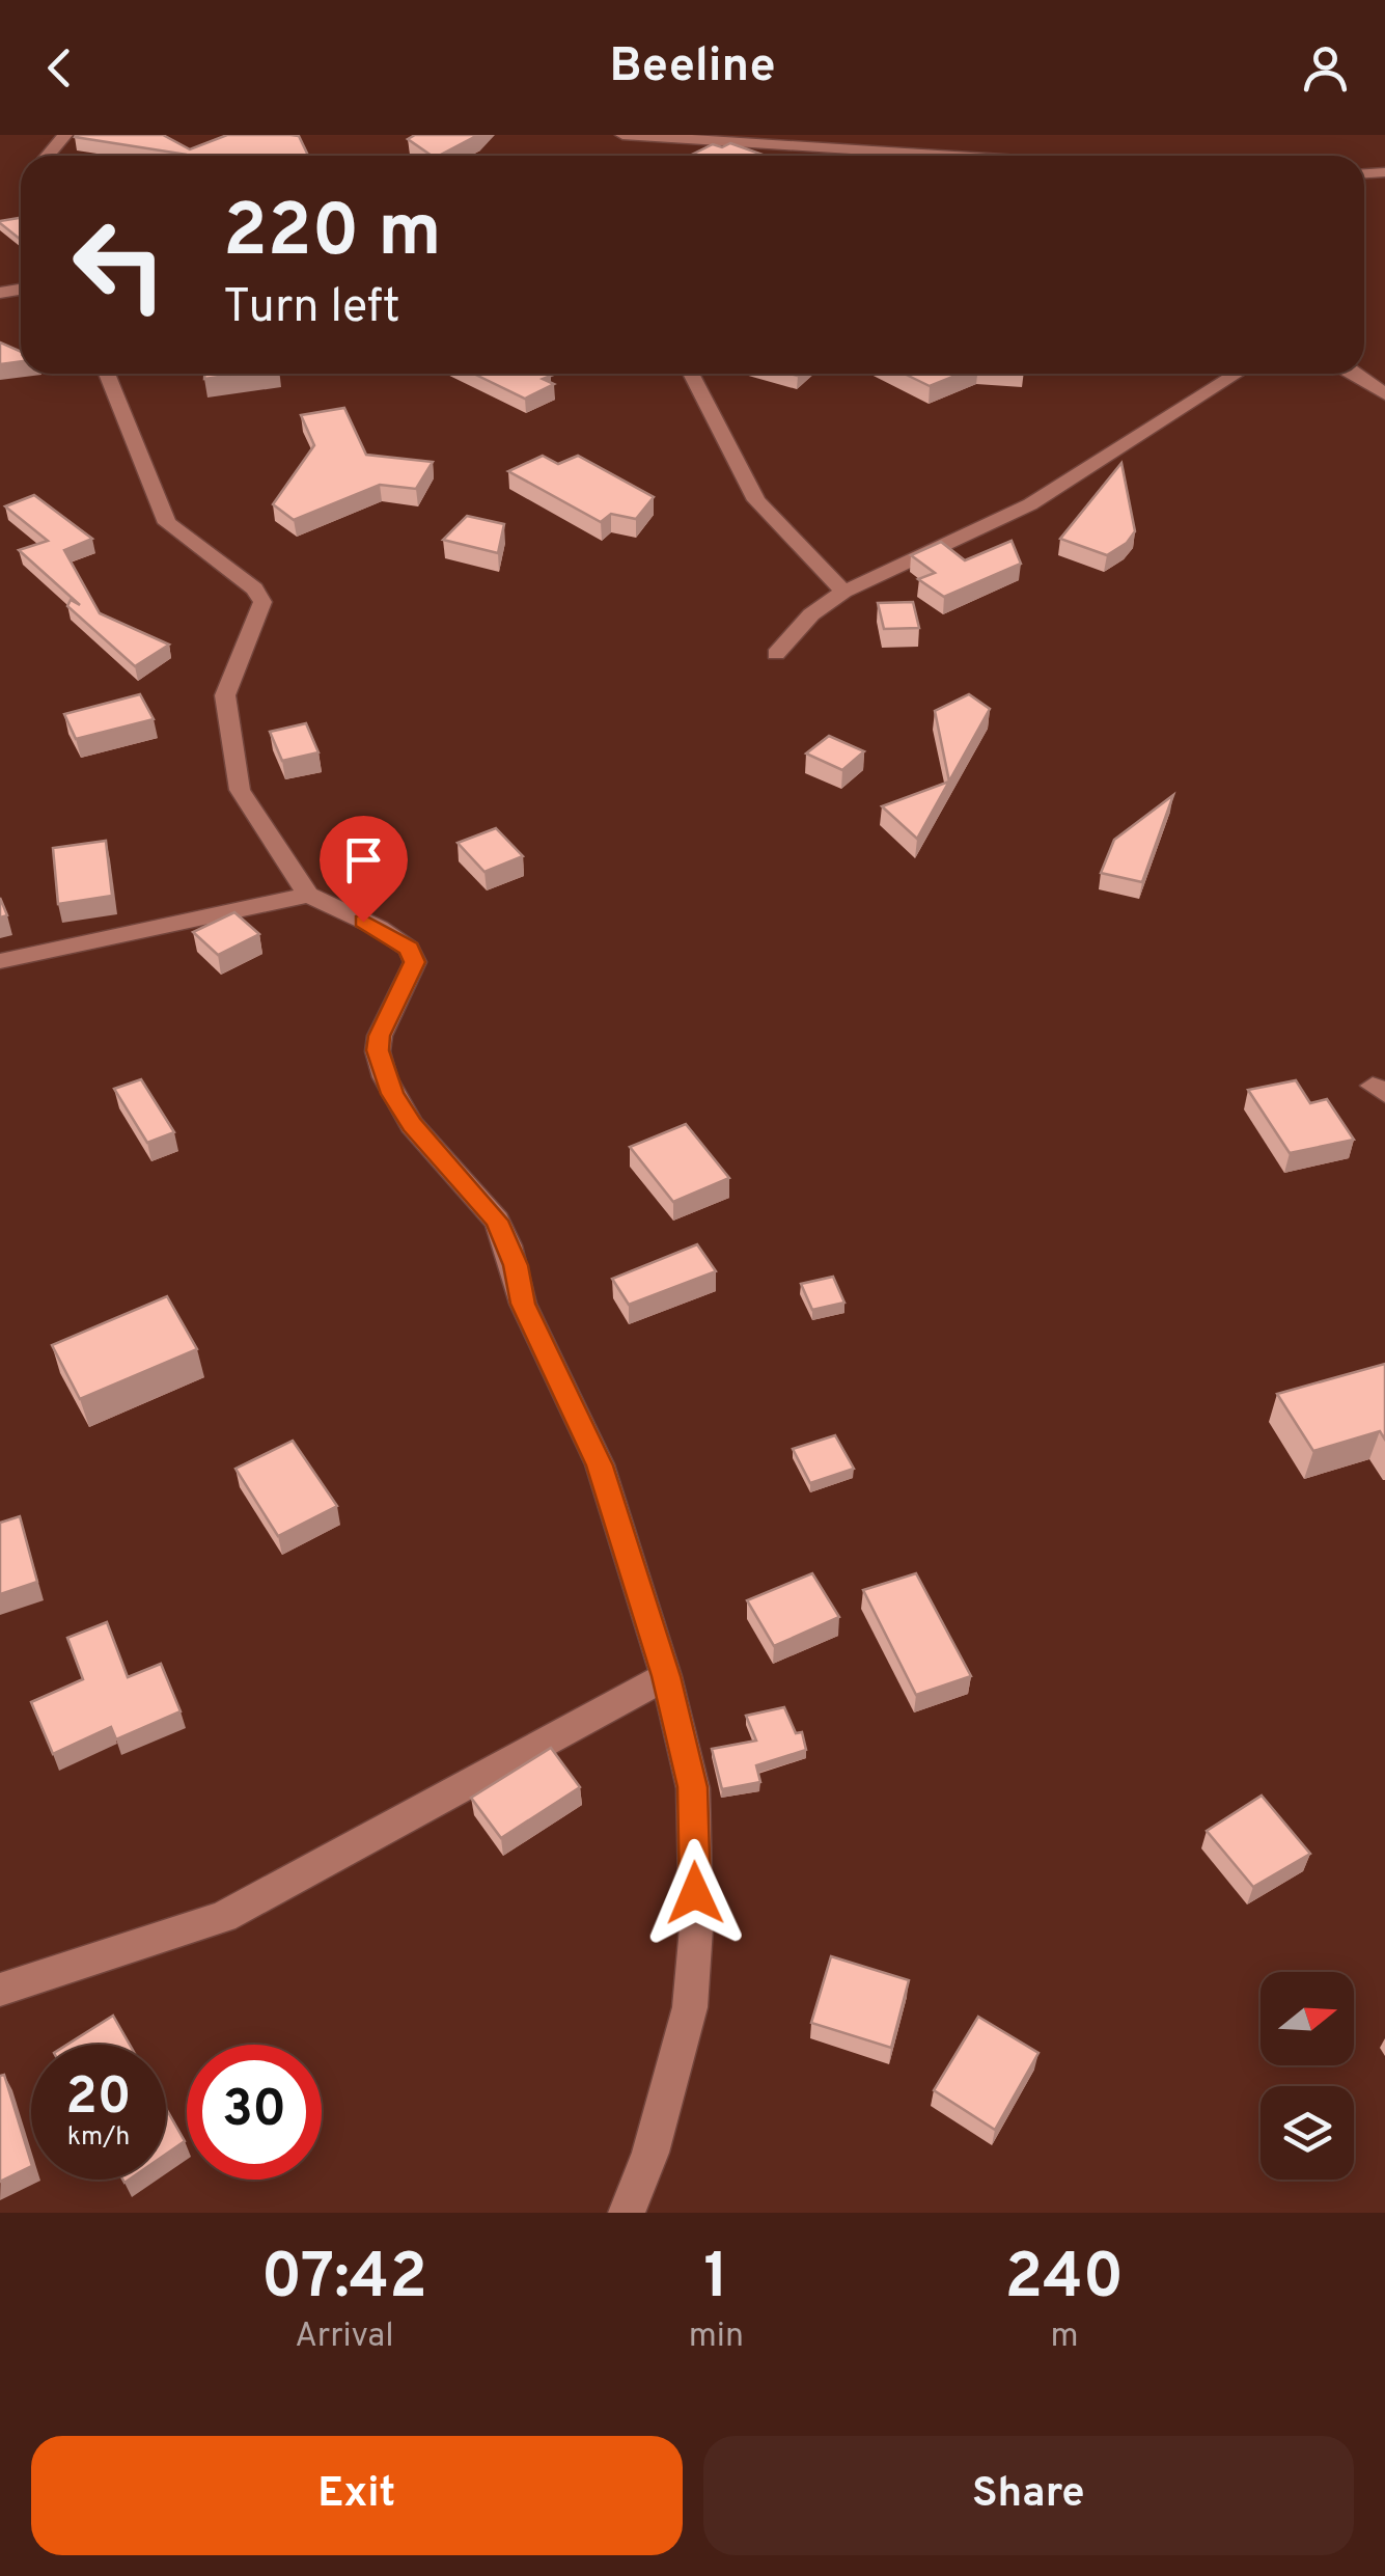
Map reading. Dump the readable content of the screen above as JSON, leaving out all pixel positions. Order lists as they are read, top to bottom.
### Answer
{
  "north": "right",
  "page": {
    "header": "Beeline",
    "turn": ["220 m", "Turn left"],
    "speed": "20 km/h",
    "limit": "30",
    "eta": [
      "07:42",
      "Arrival",
      "1",
      "min",
      "240",
      "m"
    ],
    "buttons": ["Exit", "Share"]
  }
}
